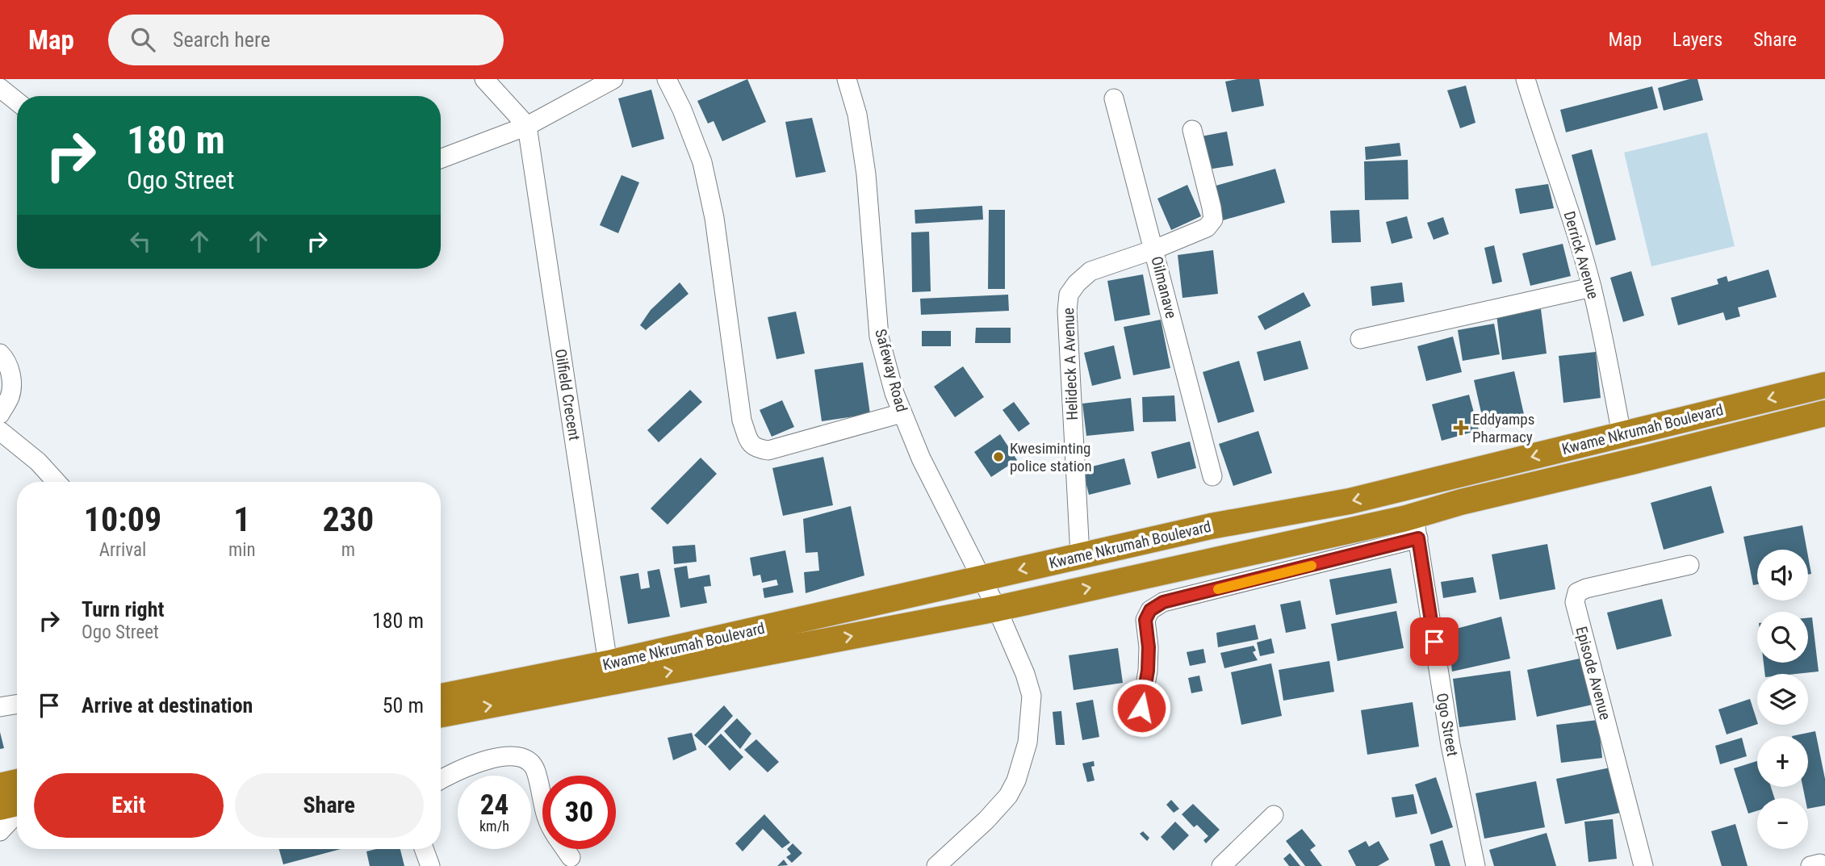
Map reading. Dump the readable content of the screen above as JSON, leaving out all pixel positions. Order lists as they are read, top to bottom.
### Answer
{
  "streets": {
    "highway": ["Kwame Nkrumah Boulevard"],
    "street": [
      "Derrick Avenue",
      "Oilmanave",
      "Helideck A Avenue",
      "Safeway Road",
      "Oilfield Crecent",
      "Episode Avenue",
      "Ogo Street"
    ]
  },
  "crossings": [
    ["Derrick Avenue", "Kwame Nkrumah Boulevard"],
    ["Oilmanave", "Helideck A Avenue"],
    ["Helideck A Avenue", "Kwame Nkrumah Boulevard"],
    ["Safeway Road", "Kwame Nkrumah Boulevard"],
    ["Oilfield Crecent", "Kwame Nkrumah Boulevard"],
    ["Kwame Nkrumah Boulevard", "Ogo Street"]
  ],
  "places": {
    "health": ["Eddyamps Pharmacy"],
    "other": ["Kwesiminting police station"]
  },
  "page": {
    "header": "Map",
    "search": "Search here",
    "nav": ["Map", "Layers", "Share"],
    "turn": ["180 m", "Ogo Street"],
    "eta": [
      "10:09",
      "Arrival",
      "1",
      "min",
      "230",
      "m"
    ],
    "map_buttons": ["+", "−"],
    "list": [
      {
        "name": "Turn right",
        "note": "Ogo Street",
        "value": "180 m"
      },
      {
        "name": "Arrive at destination",
        "value": "50 m"
      }
    ],
    "buttons": ["Exit", "Share"],
    "speed": "24 km/h",
    "limit": "30"
  }
}
